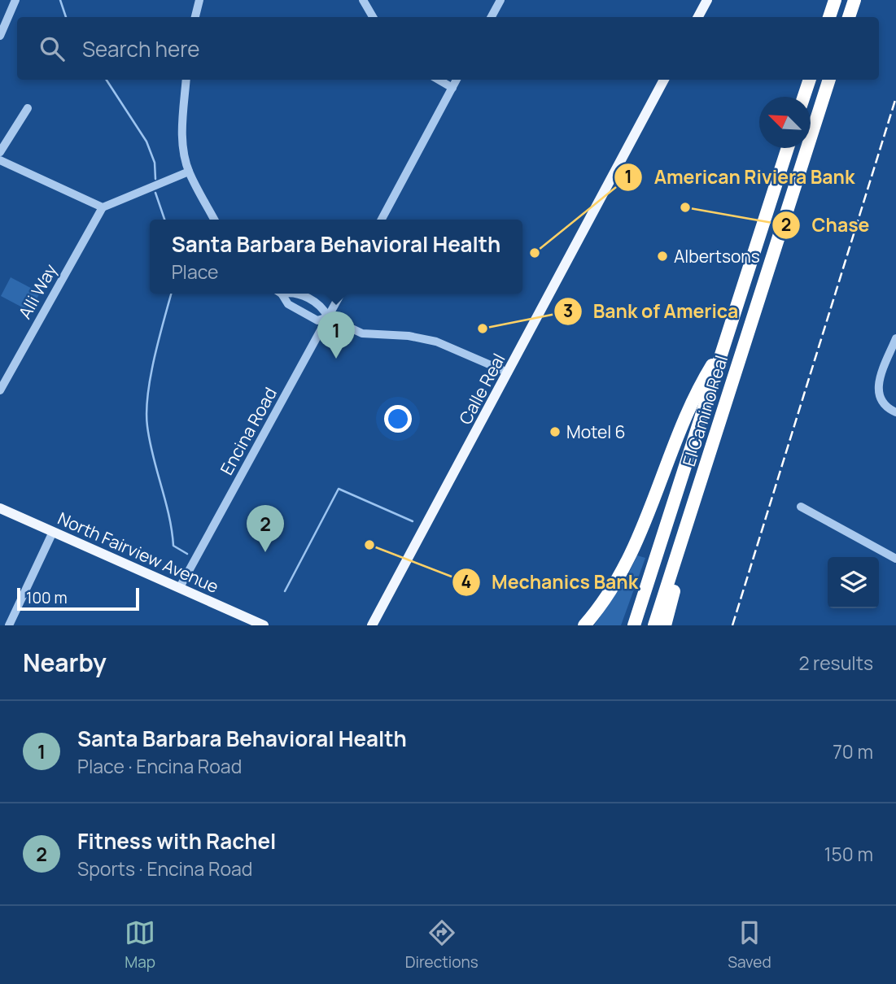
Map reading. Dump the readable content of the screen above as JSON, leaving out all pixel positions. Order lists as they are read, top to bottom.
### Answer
{
  "streets": {
    "highway": ["El Camino Real"],
    "main road": ["Calle Real", "North Fairview Avenue"],
    "street": ["Alli Way", "Encina Road"]
  },
  "crossings": [
    ["Encina Road", "North Fairview Avenue"]
  ],
  "places": [
    "Chase",
    "American Riviera Bank",
    "Albertsons",
    "Bank of America",
    "Motel 6",
    "Mechanics Bank"
  ],
  "scale_bar": "100 m",
  "north": "top left",
  "page": {
    "search": "Search here",
    "popup": ["Santa Barbara Behavioral Health", "Place"],
    "pins": ["1", "2"],
    "scale": "100 m",
    "heading": ["Nearby", "2 results"],
    "list": [
      {
        "mark": "1",
        "name": "Santa Barbara Behavioral Health",
        "note": "Place · Encina Road",
        "value": "70 m"
      },
      {
        "mark": "2",
        "name": "Fitness with Rachel",
        "note": "Sports · Encina Road",
        "value": "150 m"
      }
    ],
    "nav": ["Map", "Directions", "Saved"]
  }
}
